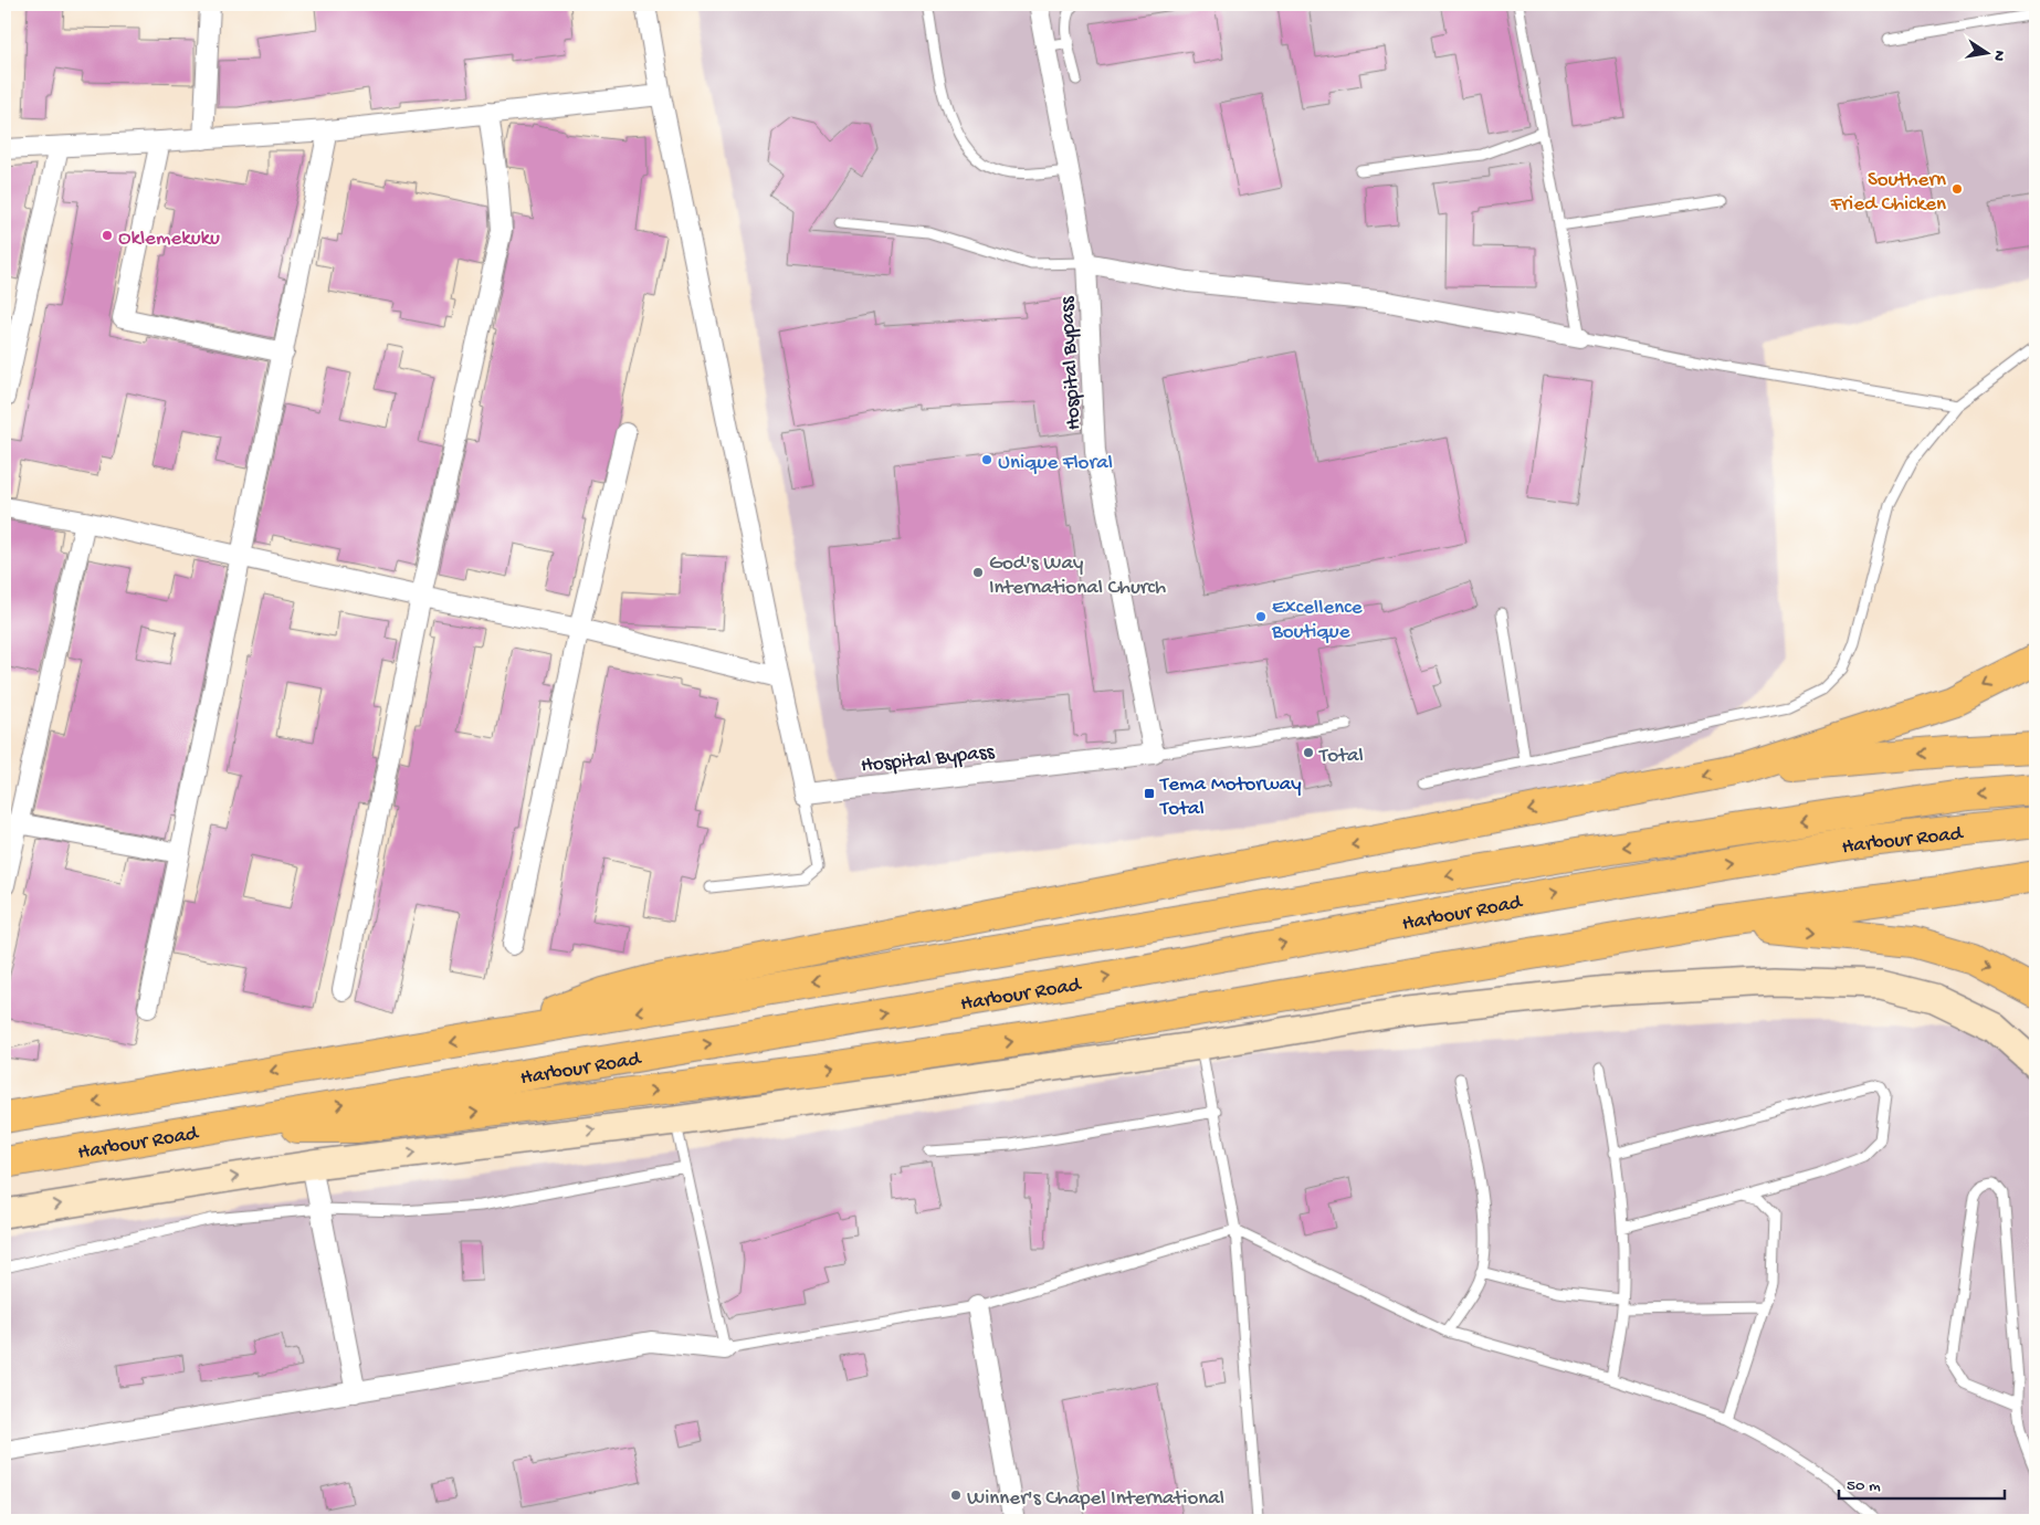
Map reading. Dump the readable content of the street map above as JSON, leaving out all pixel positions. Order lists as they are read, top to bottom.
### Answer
{
  "streets": {
    "highway": ["Harbour Road"],
    "street": ["Hospital Bypass"]
  },
  "places": {
    "other": [
      "Southern Fried Chicken",
      "Oklemekuku",
      "Unique Floral",
      "God's Way International Church",
      "Excellence Boutique",
      "Total",
      "Winner's Chapel International"
    ],
    "transit": ["Tema Motorway Total"]
  },
  "scale_bar": "50 m",
  "north": "right"
}
